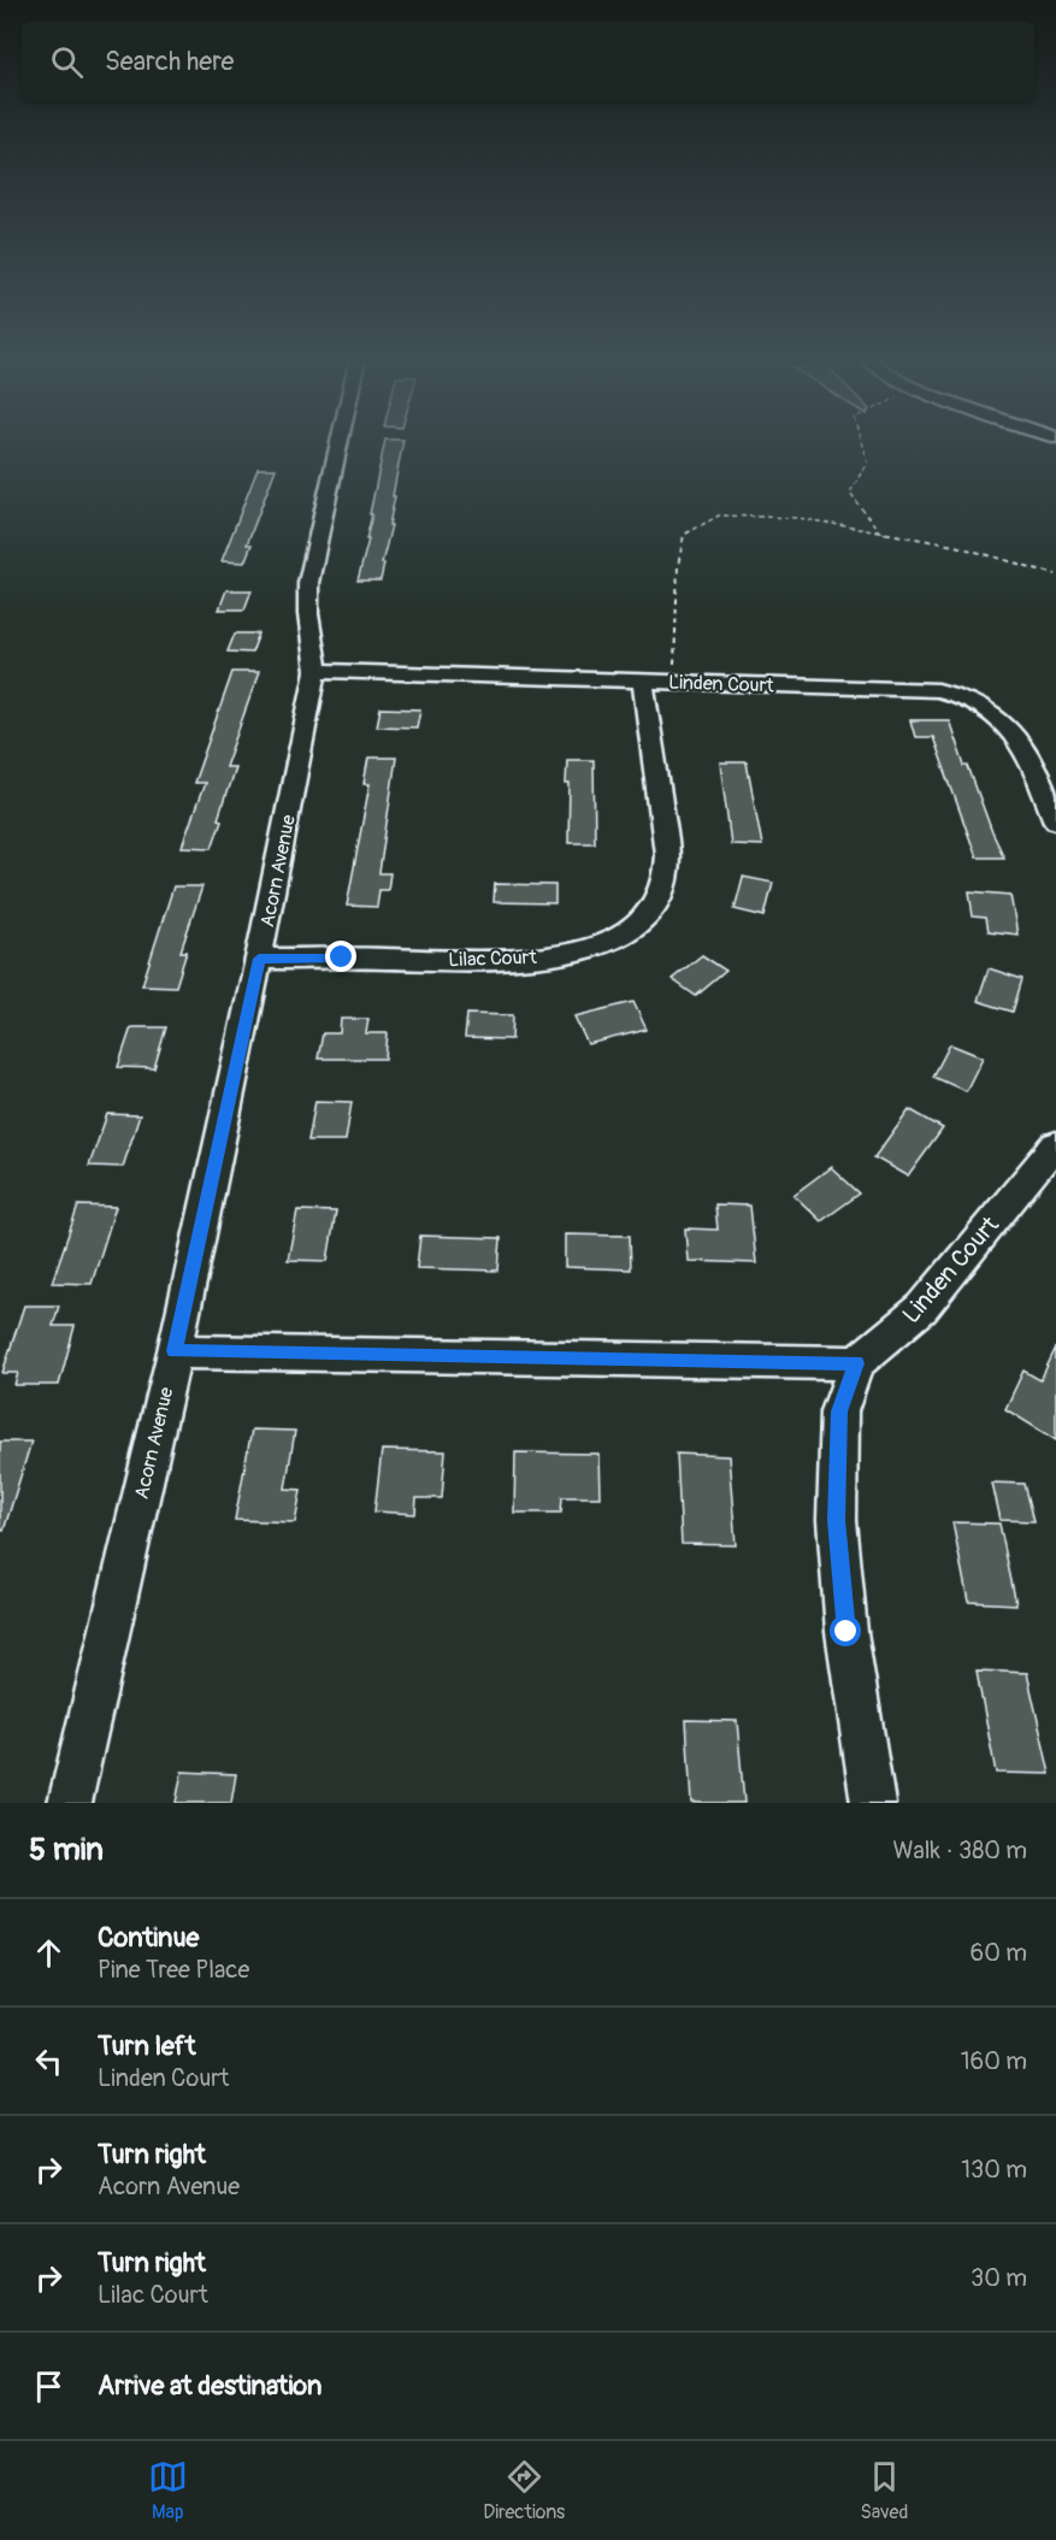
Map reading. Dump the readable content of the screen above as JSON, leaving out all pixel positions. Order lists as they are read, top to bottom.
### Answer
{
  "streets": {
    "street": ["Linden Court", "Acorn Avenue", "Lilac Court"]
  },
  "crossings": [
    ["Linden Court", "Acorn Avenue"],
    ["Linden Court", "Lilac Court"],
    ["Acorn Avenue", "Lilac Court"]
  ],
  "page": {
    "search": "Search here",
    "heading": ["5 min", "Walk · 380 m"],
    "list": [
      ["Continue", "Pine Tree Place", "60 m"],
      ["Turn left", "Linden Court", "160 m"],
      ["Turn right", "Acorn Avenue", "130 m"],
      ["Turn right", "Lilac Court", "30 m"],
      "Arrive at destination"
    ],
    "nav": ["Map", "Directions", "Saved"]
  }
}
